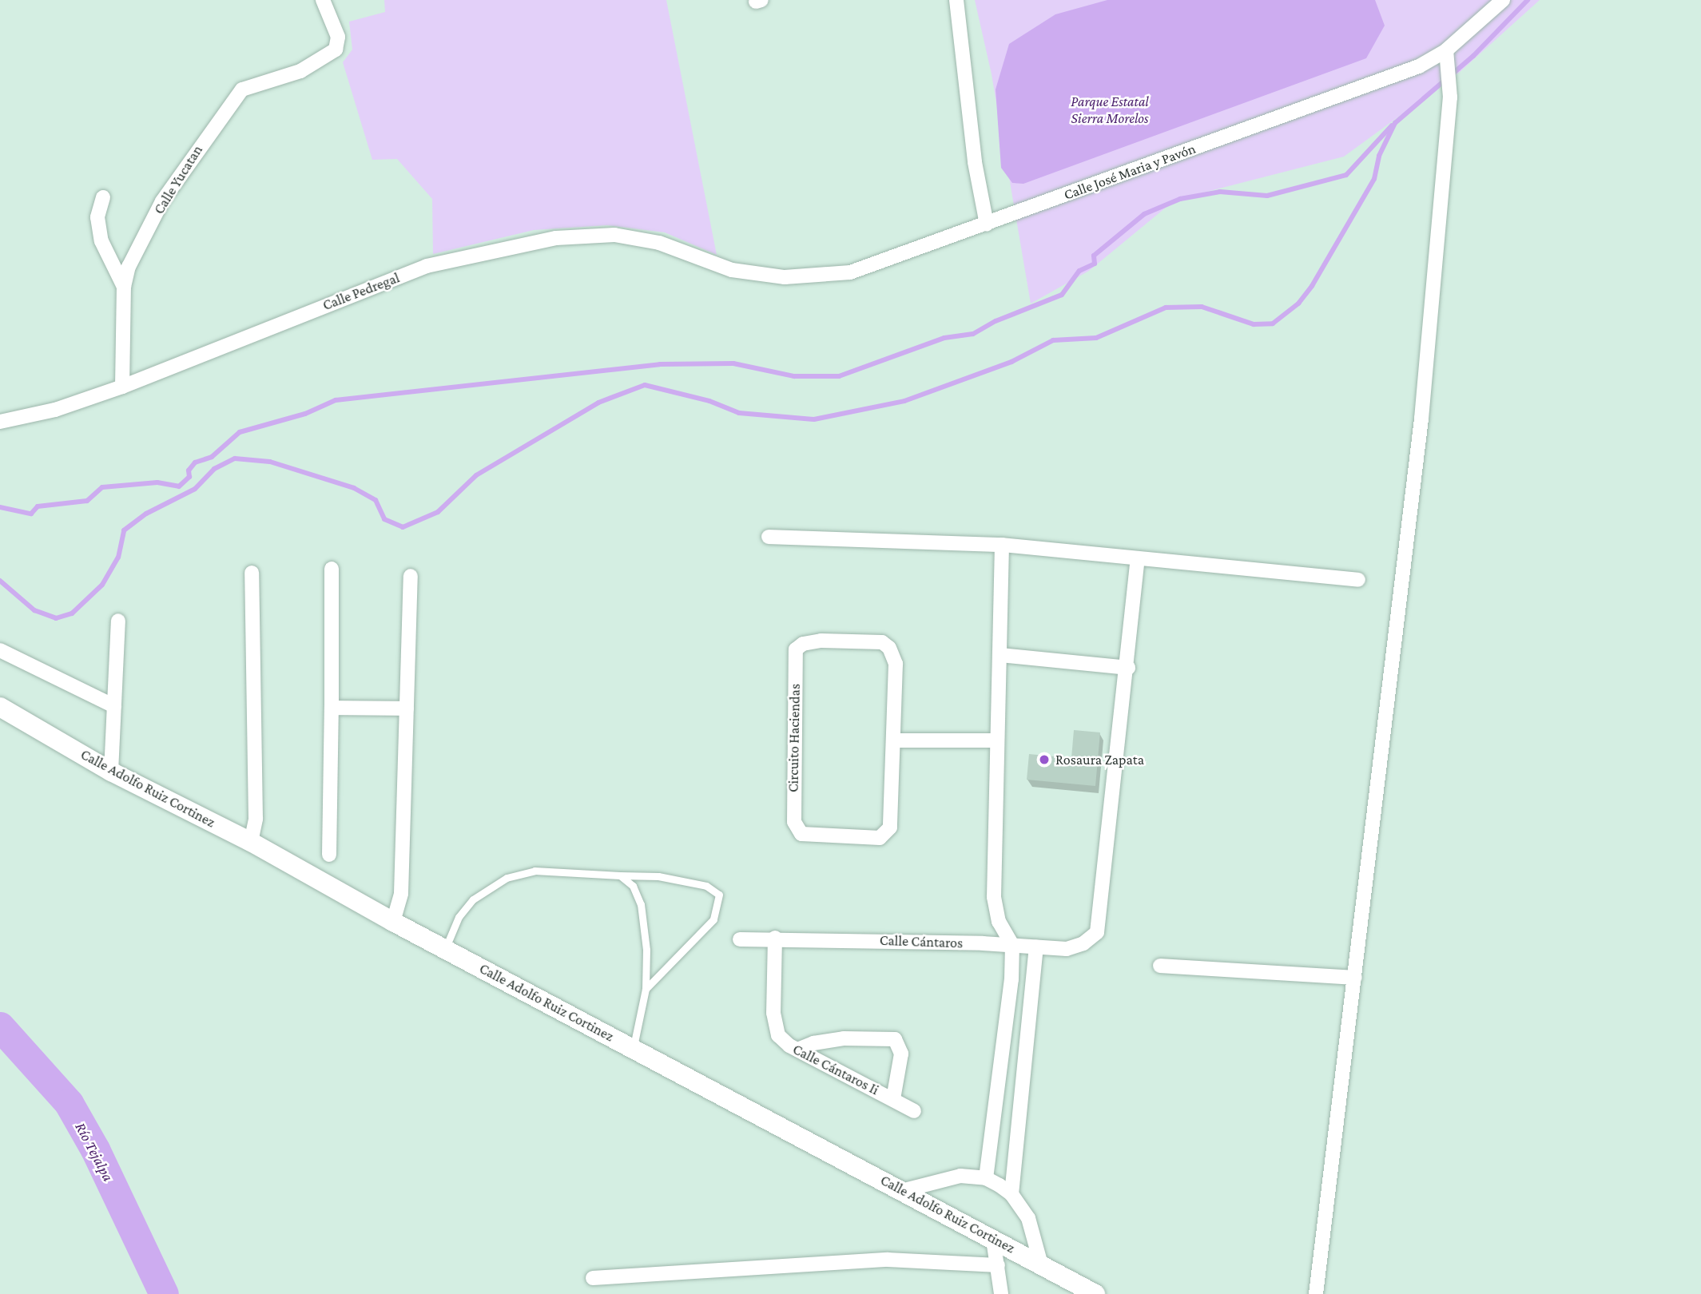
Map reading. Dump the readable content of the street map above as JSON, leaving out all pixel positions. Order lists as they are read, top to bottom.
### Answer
{
  "streets": {
    "main road": ["Calle Adolfo Ruiz Cortinez"],
    "street": [
      "Calle José Maria y Pavón",
      "Calle Yucatan",
      "Calle Pedregal",
      "Circuito Haciendas",
      "Calle Cántaros",
      "Calle Cántaros Ii"
    ]
  },
  "crossings": [
    ["Calle José Maria y Pavón", "Calle Pedregal"],
    ["Calle Yucatan", "Calle Pedregal"],
    ["Calle Cántaros", "Calle Cántaros Ii"]
  ],
  "water": ["Río Tejalpa"],
  "parks": ["Parque Estatal Sierra Morelos"],
  "places": ["Rosaura Zapata"]
}
